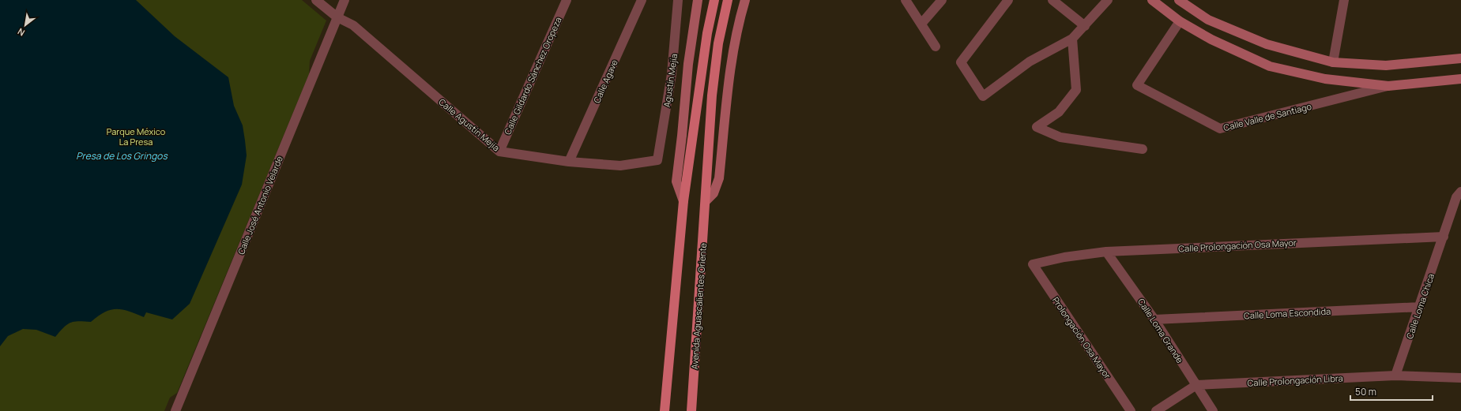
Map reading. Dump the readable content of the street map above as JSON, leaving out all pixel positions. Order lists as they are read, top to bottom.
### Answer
{
  "streets": {
    "main road": ["Avenida Aguascalientes Oriente"],
    "street": [
      "Calle Gildardo Sánchez Oropeza",
      "Agustín Mejía",
      "Calle Agave",
      "Calle Valle de Santiago",
      "Calle Agustín Mejía",
      "Calle José Antonio Velarde",
      "Calle Prolongación Osa Mayor",
      "Calle Loma Chica",
      "Calle Loma Escondida",
      "Calle Loma Grande",
      "Prolongación Osa Mayor",
      "Calle Prolongación Libra"
    ]
  },
  "crossings": [
    ["Calle Gildardo Sánchez Oropeza", "Calle Agustín Mejía"],
    ["Agustín Mejía", "Calle Agustín Mejía"],
    ["Calle Agave", "Calle Agustín Mejía"],
    ["Calle Agustín Mejía", "Calle José Antonio Velarde"],
    ["Calle Prolongación Osa Mayor", "Calle Loma Chica"],
    ["Calle Prolongación Osa Mayor", "Calle Loma Grande"],
    ["Calle Prolongación Osa Mayor", "Prolongación Osa Mayor"],
    ["Calle Loma Chica", "Calle Loma Escondida"],
    ["Calle Loma Chica", "Calle Prolongación Libra"],
    ["Calle Loma Escondida", "Calle Loma Grande"],
    ["Calle Loma Grande", "Calle Prolongación Libra"]
  ],
  "water": ["Presa de Los Gringos"],
  "parks": ["Parque México La Presa"],
  "scale_bar": "50 m",
  "north": "bottom left"
}
